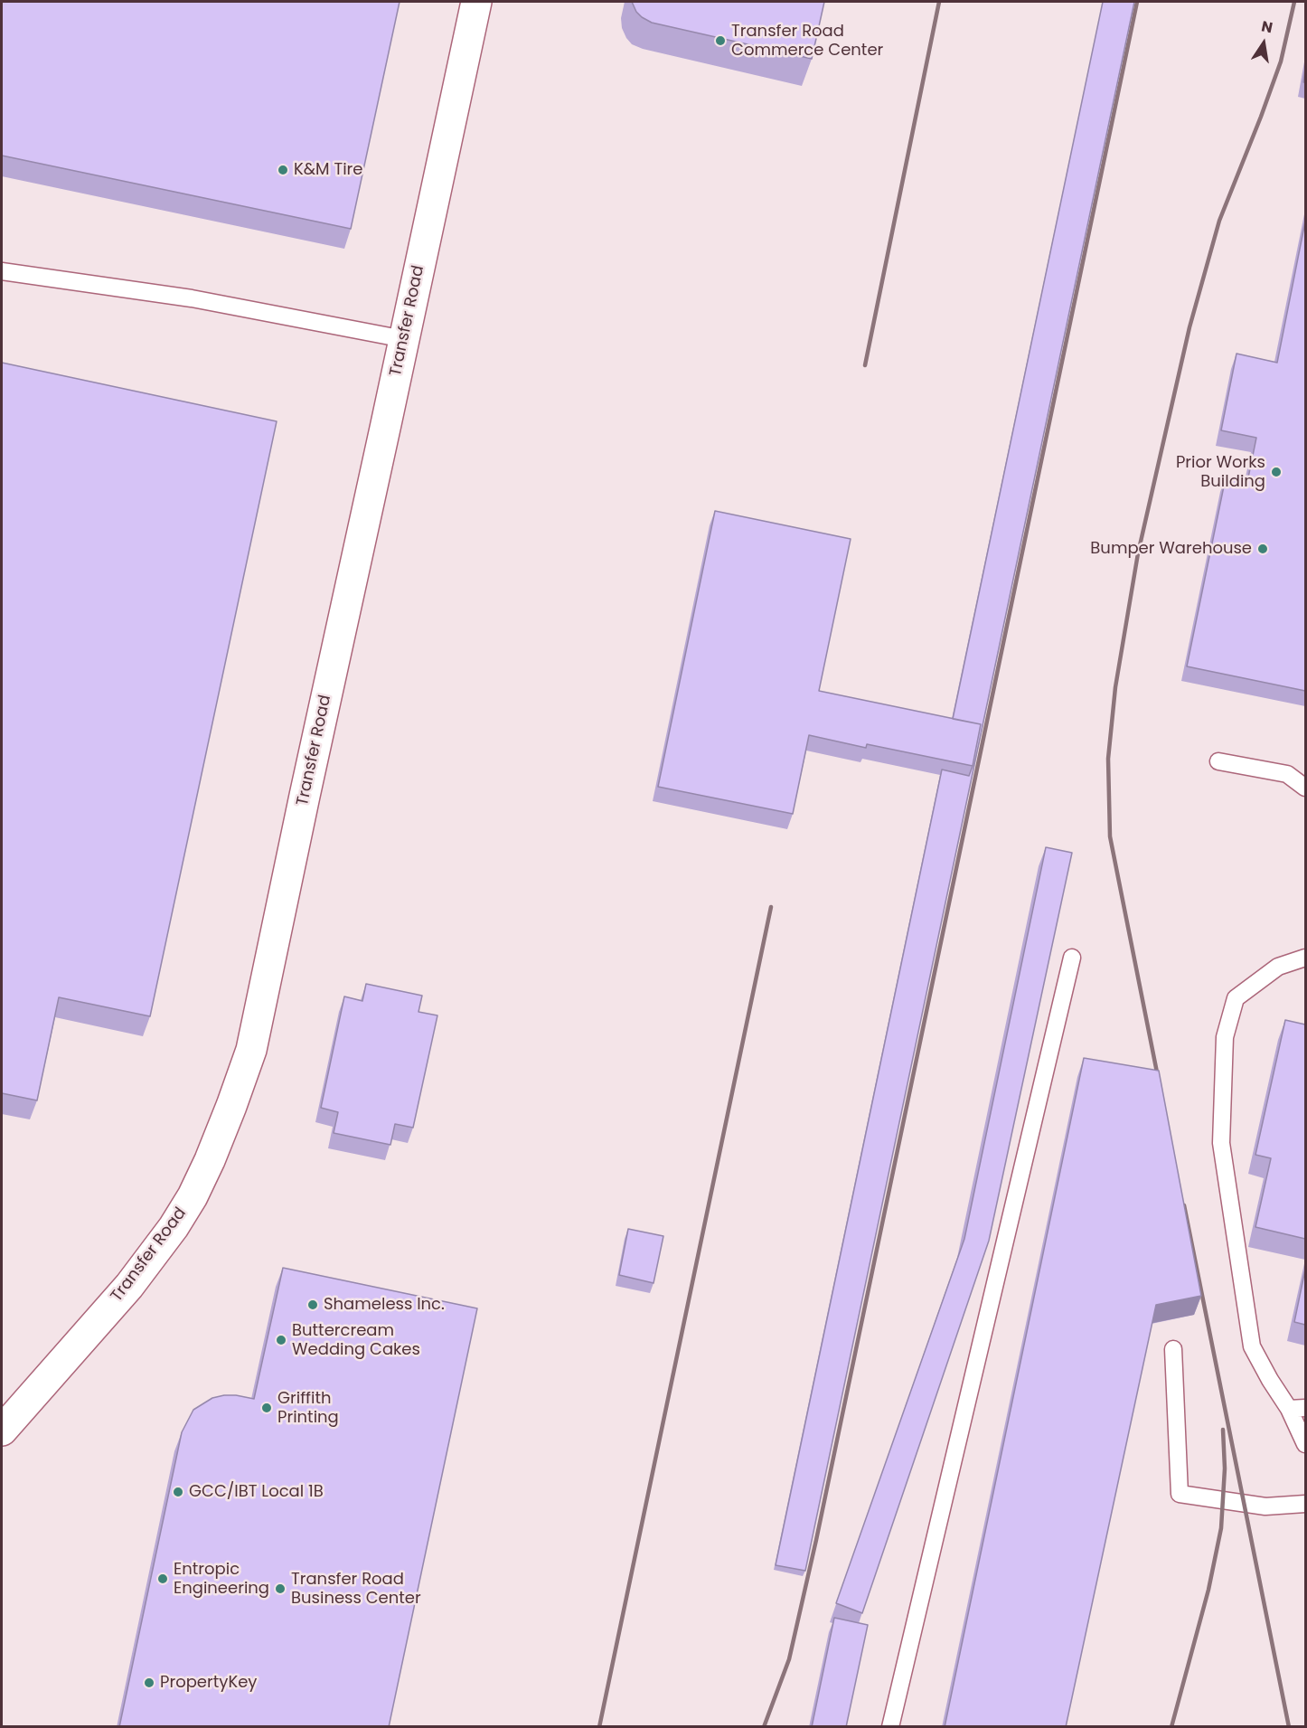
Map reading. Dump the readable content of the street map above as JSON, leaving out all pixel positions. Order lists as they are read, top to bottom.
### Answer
{
  "streets": {
    "main road": ["Transfer Road"]
  },
  "places": [
    "Transfer Road Commerce Center",
    "K&M Tire",
    "Prior Works Building",
    "Bumper Warehouse",
    "Shameless Inc.",
    "Buttercream Wedding Cakes",
    "Griffith Printing",
    "GCC/IBT Local 1B",
    "Entropic Engineering",
    "Transfer Road Business Center",
    "PropertyKey"
  ],
  "north": "top"
}
